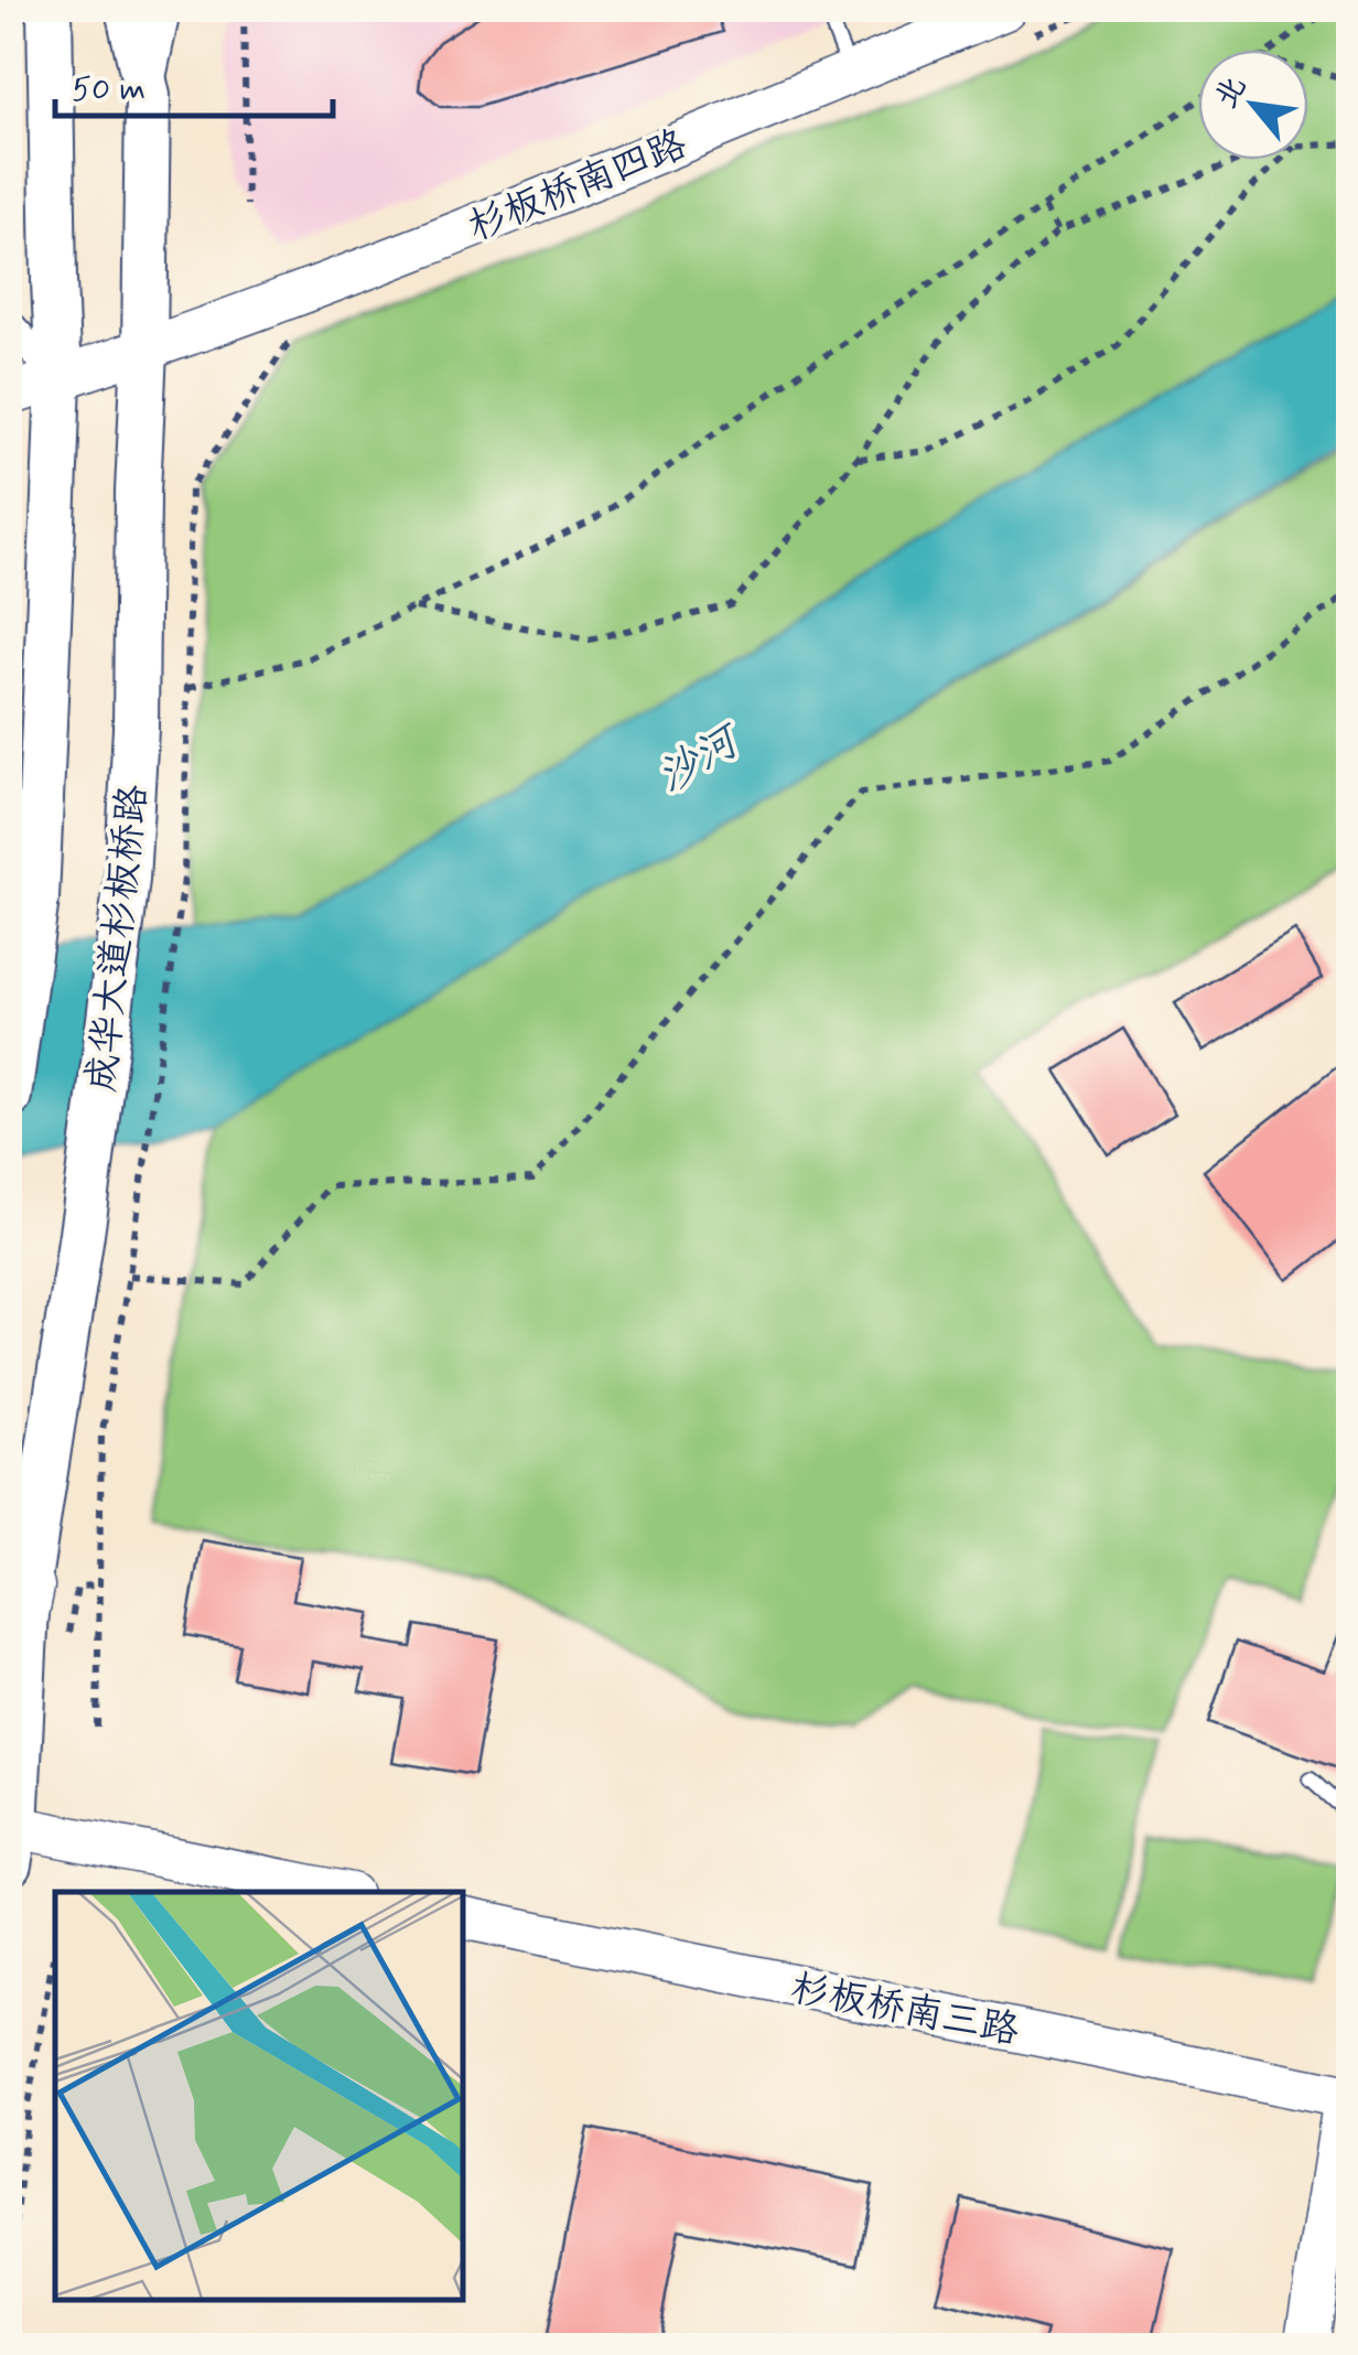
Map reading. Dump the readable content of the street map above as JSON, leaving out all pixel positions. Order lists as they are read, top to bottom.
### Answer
{
  "streets": {
    "main road": ["成华大道杉板桥路"],
    "street": ["杉板桥南四路", "杉板桥南三路"]
  },
  "crossings": [
    ["杉板桥南四路", "成华大道杉板桥路"]
  ],
  "water": ["沙河"],
  "scale_bar": "50 m",
  "north": "top left"
}
